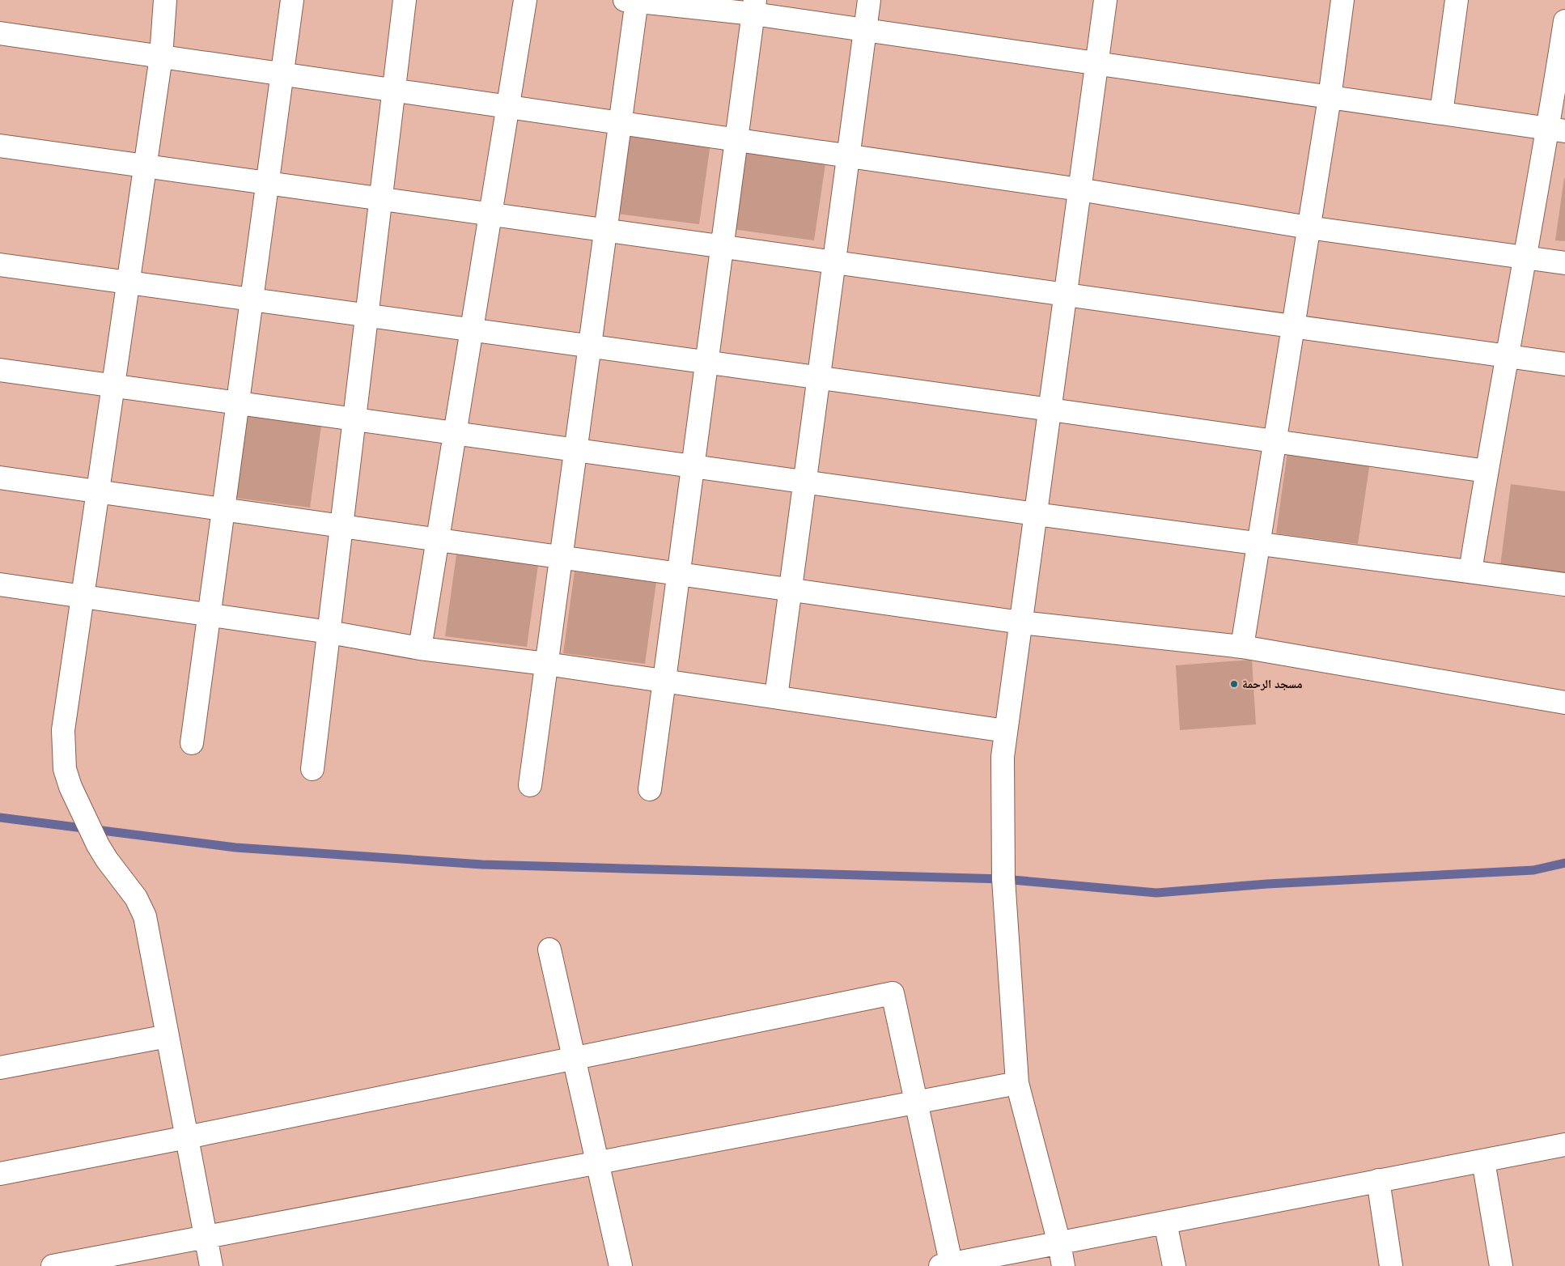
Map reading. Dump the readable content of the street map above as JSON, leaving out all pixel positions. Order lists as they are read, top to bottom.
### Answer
{
  "places": ["مسجد الرحمة"]
}
